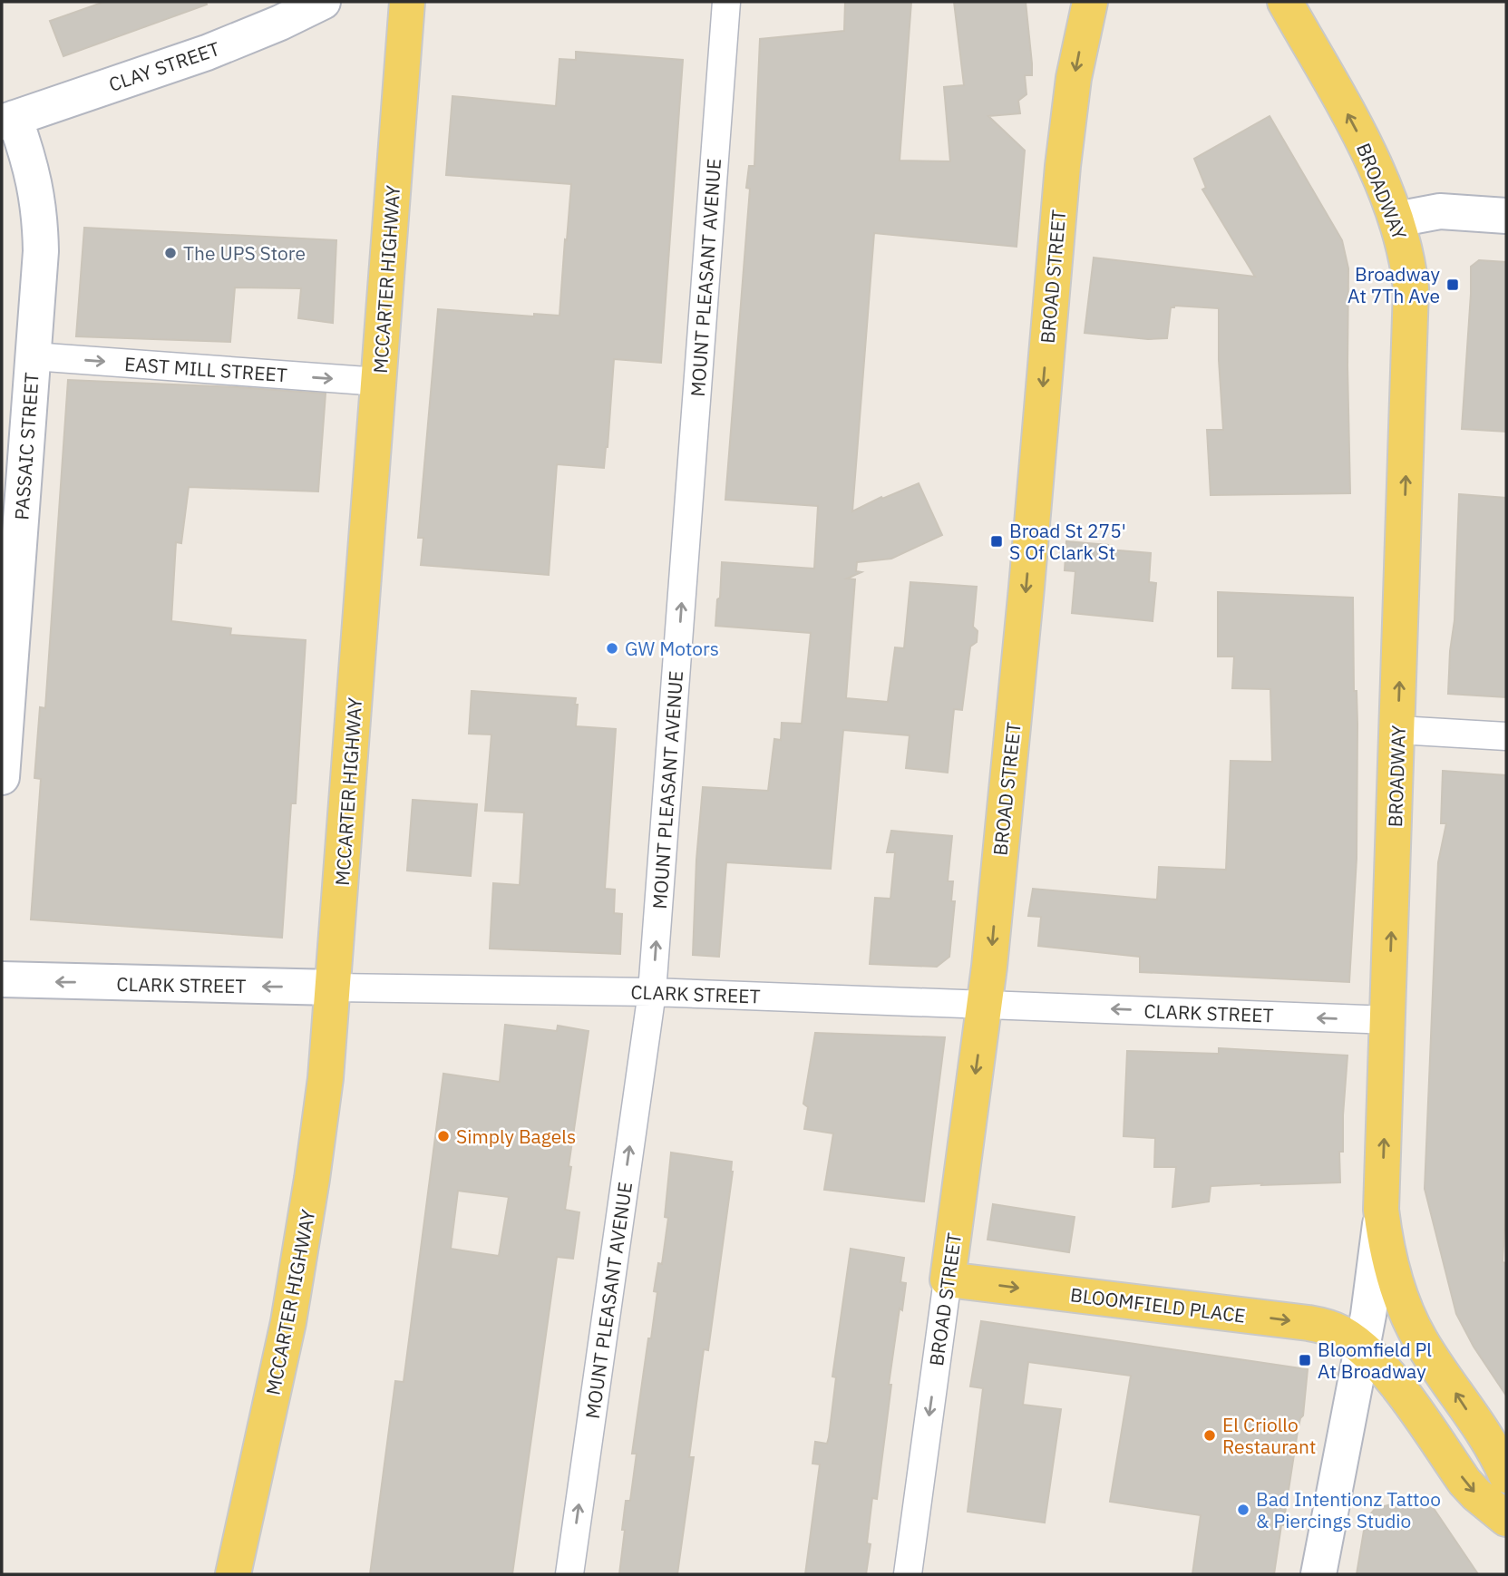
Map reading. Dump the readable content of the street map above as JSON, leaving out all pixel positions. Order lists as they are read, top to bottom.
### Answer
{
  "streets": {
    "main road": [
      "CLAY STREET",
      "BROADWAY",
      "BROAD STREET",
      "MCCARTER HIGHWAY",
      "PASSAIC STREET",
      "CLARK STREET",
      "BLOOMFIELD PLACE"
    ],
    "street": ["MOUNT PLEASANT AVENUE", "EAST MILL STREET"]
  },
  "crossings": [
    ["CLAY STREET", "PASSAIC STREET"],
    ["BROADWAY", "CLARK STREET"],
    ["BROADWAY", "BLOOMFIELD PLACE"],
    ["BROAD STREET", "CLARK STREET"],
    ["BROAD STREET", "BLOOMFIELD PLACE"],
    ["MOUNT PLEASANT AVENUE", "CLARK STREET"],
    ["MCCARTER HIGHWAY", "EAST MILL STREET"],
    ["MCCARTER HIGHWAY", "CLARK STREET"],
    ["EAST MILL STREET", "PASSAIC STREET"]
  ],
  "one_way": [
    "BROADWAY",
    "BROAD STREET",
    "MOUNT PLEASANT AVENUE",
    "EAST MILL STREET",
    "CLARK STREET",
    "BLOOMFIELD PLACE"
  ],
  "places": {
    "other": [
      "The UPS Store",
      "GW Motors",
      "Simply Bagels",
      "El Criollo Restaurant",
      "Bad Intentionz Tattoo & Piercings Studio"
    ],
    "transit": ["Broadway At 7Th Ave", "Broad St 275' S Of Clark St", "Bloomfield Pl At Broadway"]
  }
}
